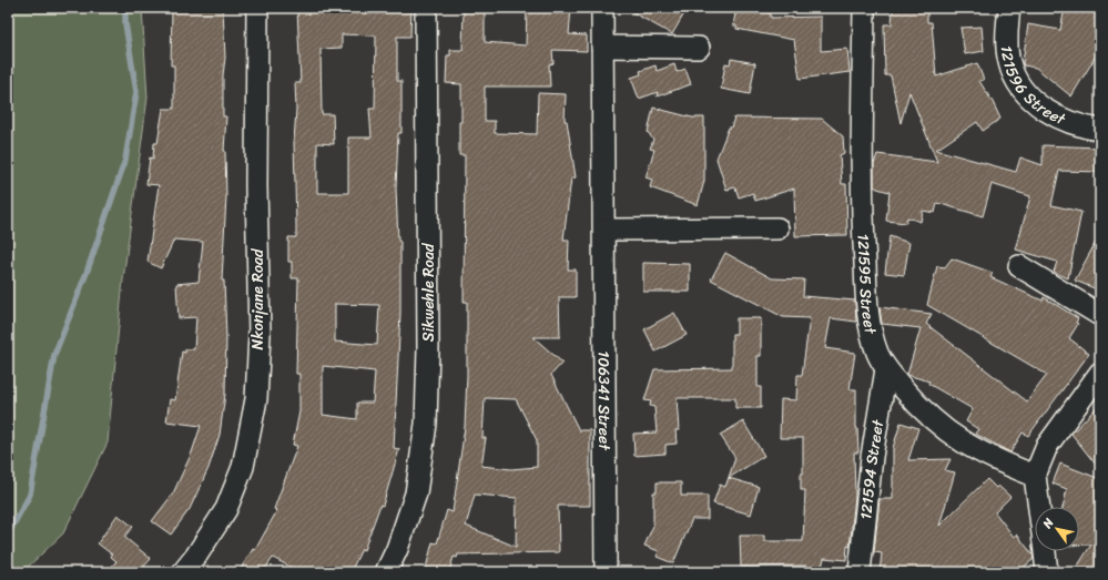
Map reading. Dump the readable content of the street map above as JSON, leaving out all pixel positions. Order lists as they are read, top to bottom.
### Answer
{
  "streets": {
    "street": [
      "121596 Street",
      "121595 Street",
      "Sikwehle Road",
      "Nkonjane Road",
      "106341 Street",
      "121594 Street"
    ]
  },
  "crossings": [
    ["121595 Street", "121594 Street"]
  ],
  "north": "top left"
}
